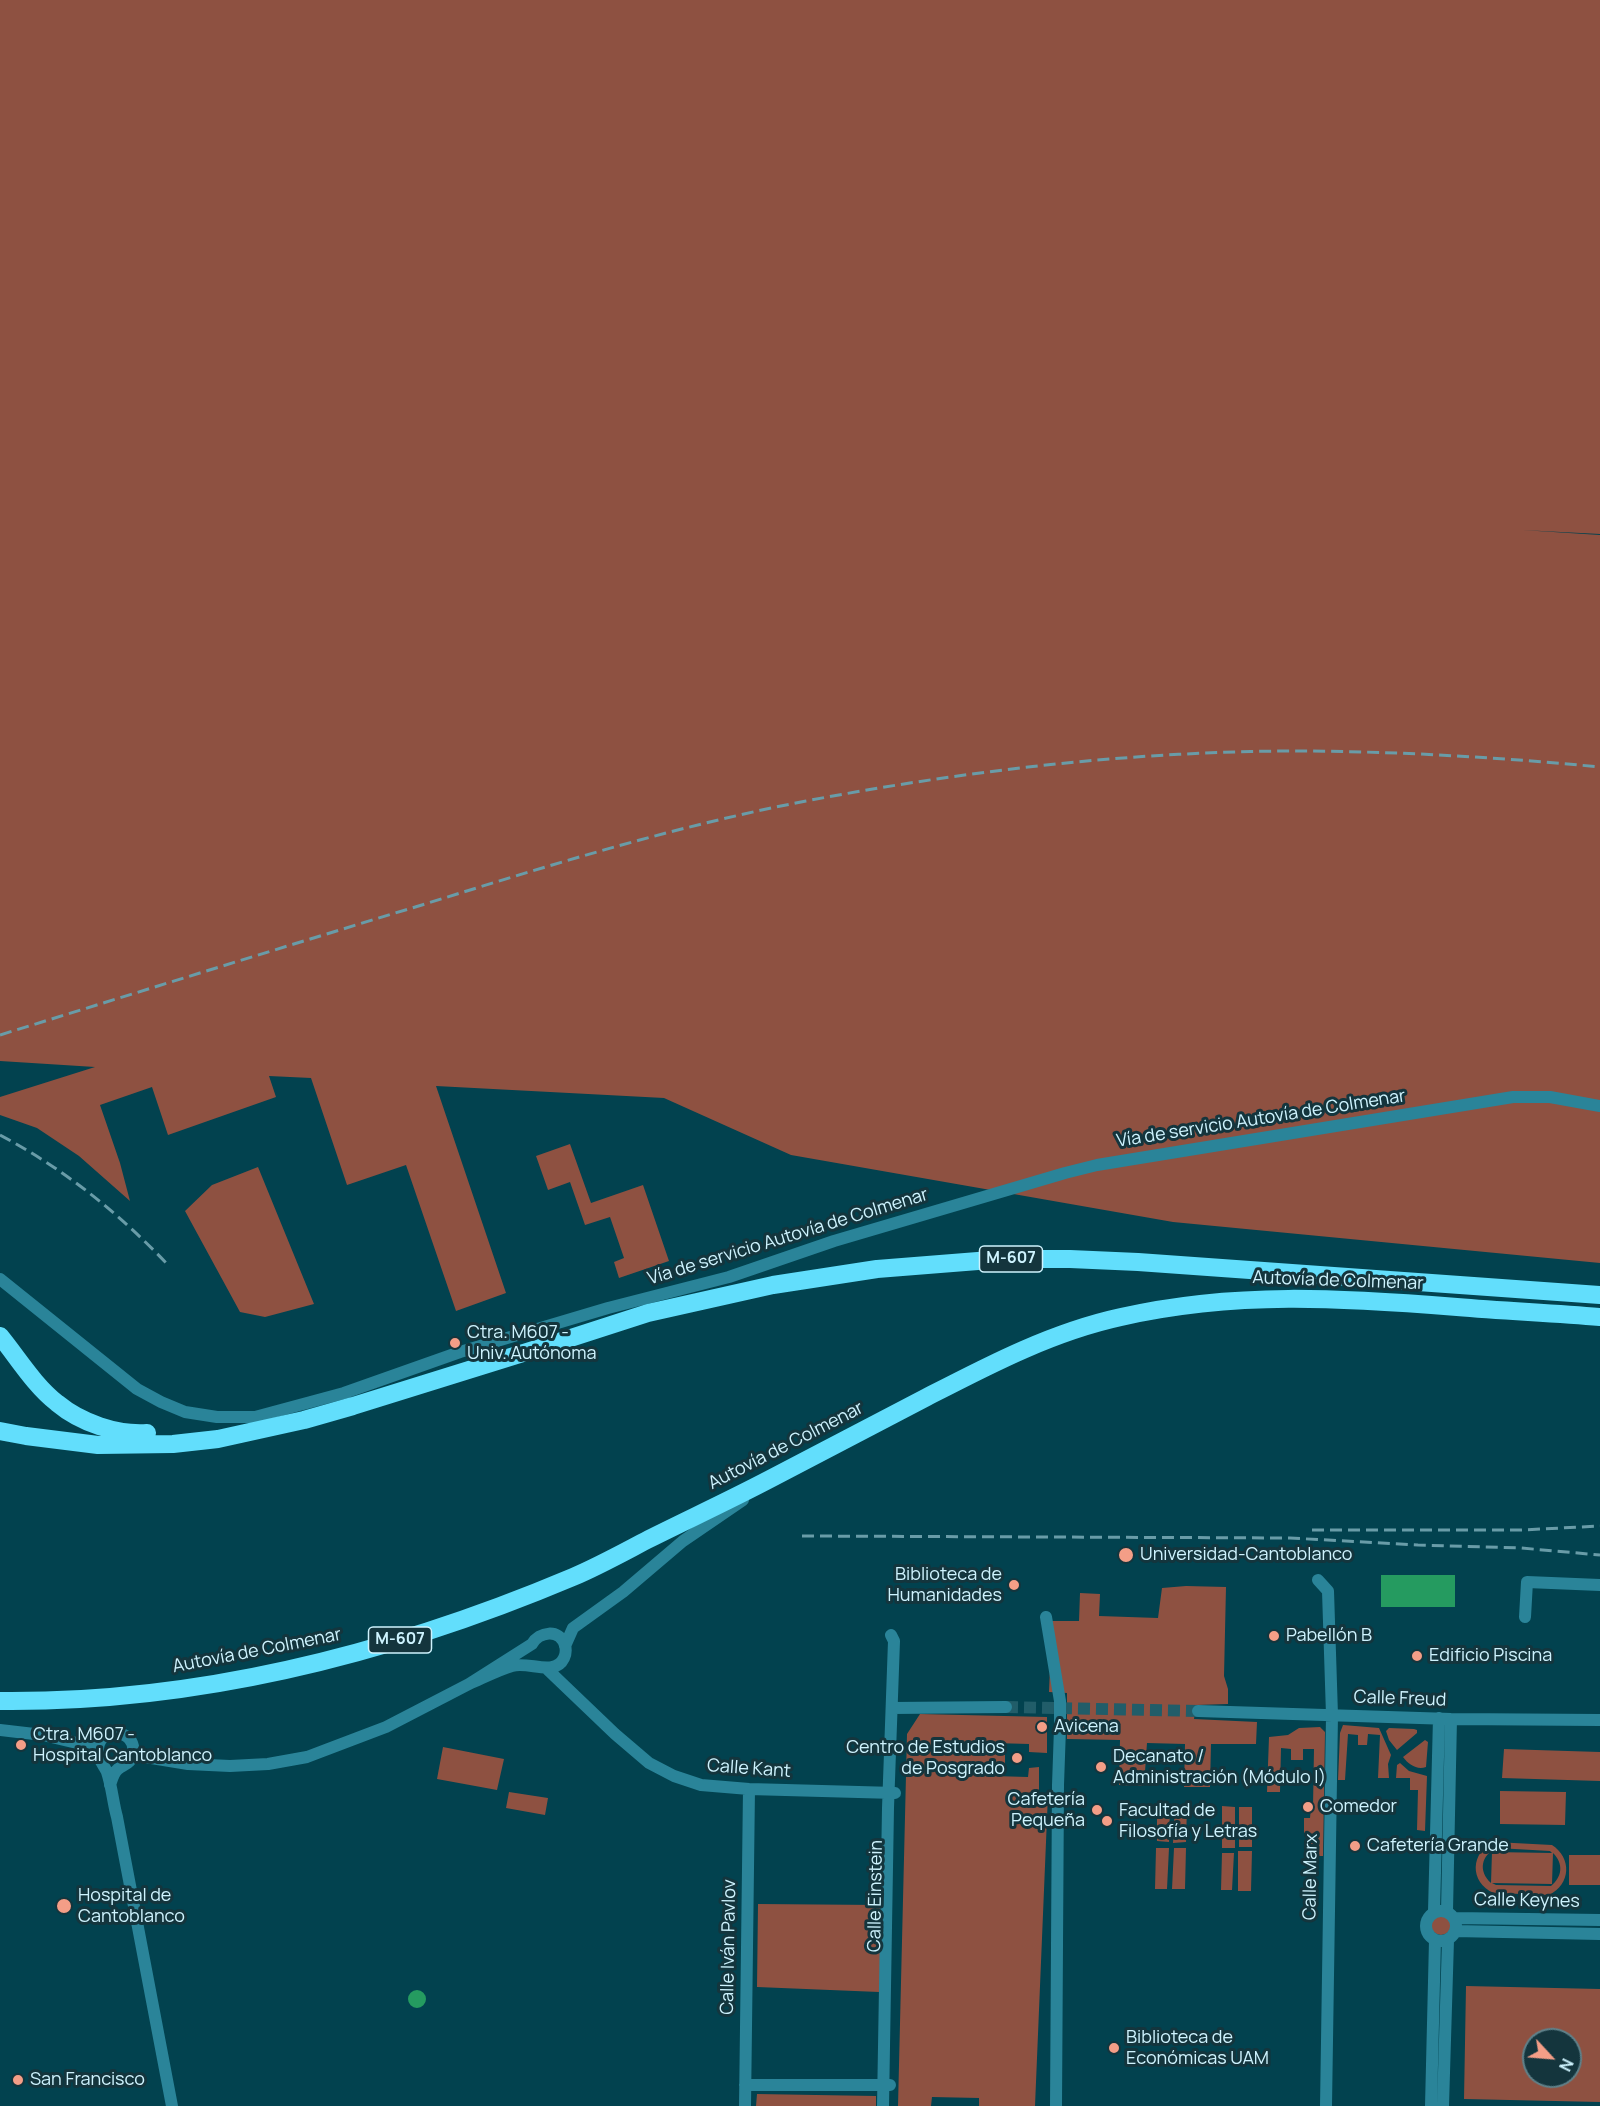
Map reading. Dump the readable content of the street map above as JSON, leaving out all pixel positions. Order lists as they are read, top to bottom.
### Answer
{
  "streets": {
    "highway": ["M-607", "Autovía de Colmenar"],
    "street": [
      "Vía de servicio Autovía de Colmenar",
      "Calle Freud",
      "Calle Kant",
      "Calle Marx",
      "Calle Einstein",
      "Calle Keynes",
      "Calle Iván Pavlov"
    ]
  },
  "crossings": [
    ["Calle Freud", "Calle Marx"],
    ["Calle Kant", "Calle Einstein"],
    ["Calle Kant", "Calle Iván Pavlov"]
  ],
  "places": [
    "Ctra. M607 - Univ. Autónoma",
    "Universidad-Cantoblanco",
    "Biblioteca de Humanidades",
    "Pabellón B",
    "Edificio Piscina",
    "Avicena",
    "Ctra. M607 - Hospital Cantoblanco",
    "Centro de Estudios de Posgrado",
    "Decanato / Administración (Módulo I)",
    "Comedor",
    "Cafetería Pequeña",
    "Facultad de Filosofía y Letras",
    "Cafetería Grande",
    "Hospital de Cantoblanco",
    "Biblioteca de Económicas UAM",
    "San Francisco"
  ],
  "north": "bottom right"
}
